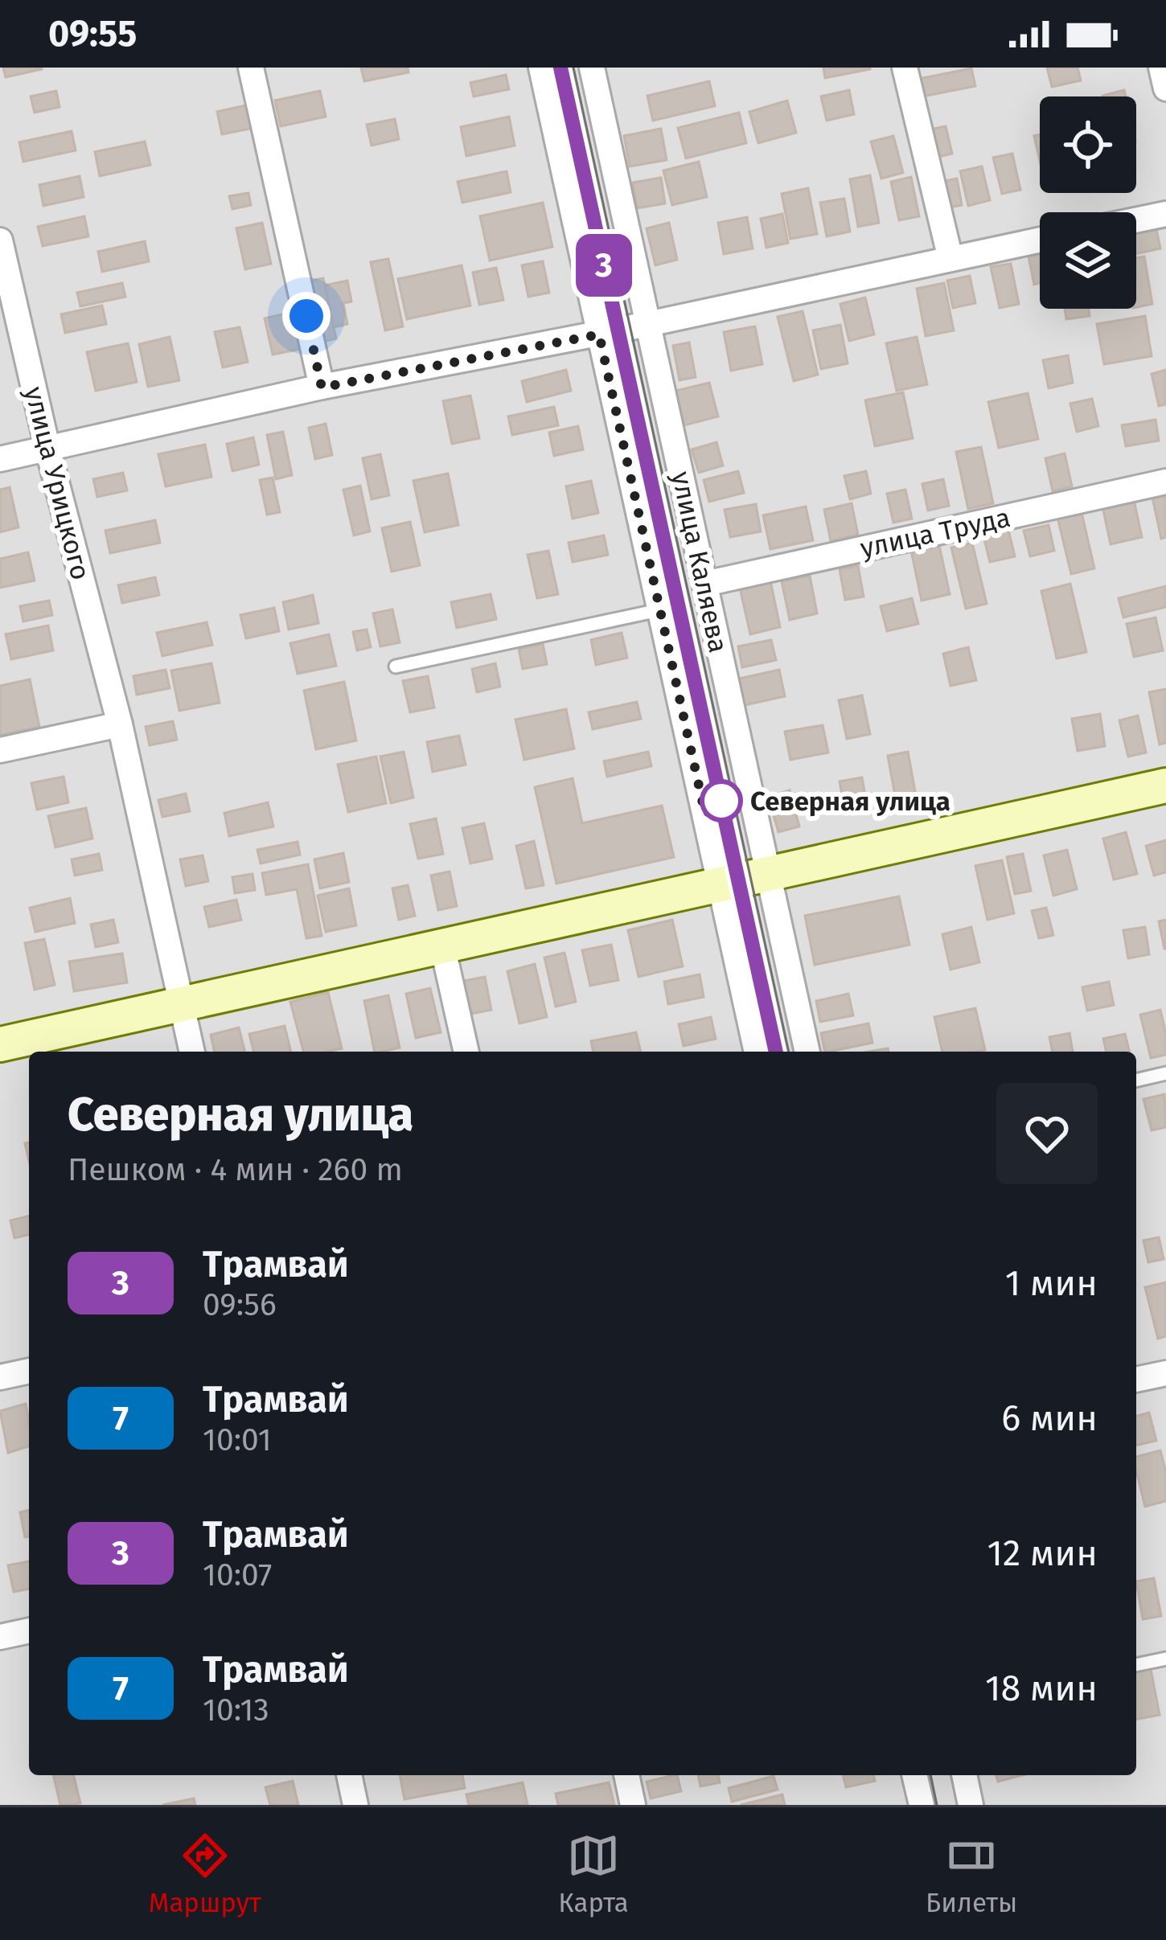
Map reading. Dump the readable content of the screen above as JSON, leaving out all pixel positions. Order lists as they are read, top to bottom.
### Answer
{
  "streets": {
    "street": ["улица Урицкого", "улица Труда", "улица Каляева"]
  },
  "crossings": [
    ["улица Труда", "улица Каляева"]
  ],
  "places": ["Северная улица"],
  "lines": ["tram line 3"],
  "page": {
    "status": "09:55",
    "on_map": "3",
    "heading": ["Северная улица", "Пешком · 4 мин · 260 m"],
    "list": [
      {
        "mark": "3",
        "name": "Трамвай",
        "note": "09:56",
        "value": "1 мин"
      },
      {
        "mark": "7",
        "name": "Трамвай",
        "note": "10:01",
        "value": "6 мин"
      },
      {
        "mark": "3",
        "name": "Трамвай",
        "note": "10:07",
        "value": "12 мин"
      },
      {
        "mark": "7",
        "name": "Трамвай",
        "note": "10:13",
        "value": "18 мин"
      }
    ],
    "tabs": ["Маршрут", "Карта", "Билеты"]
  }
}
